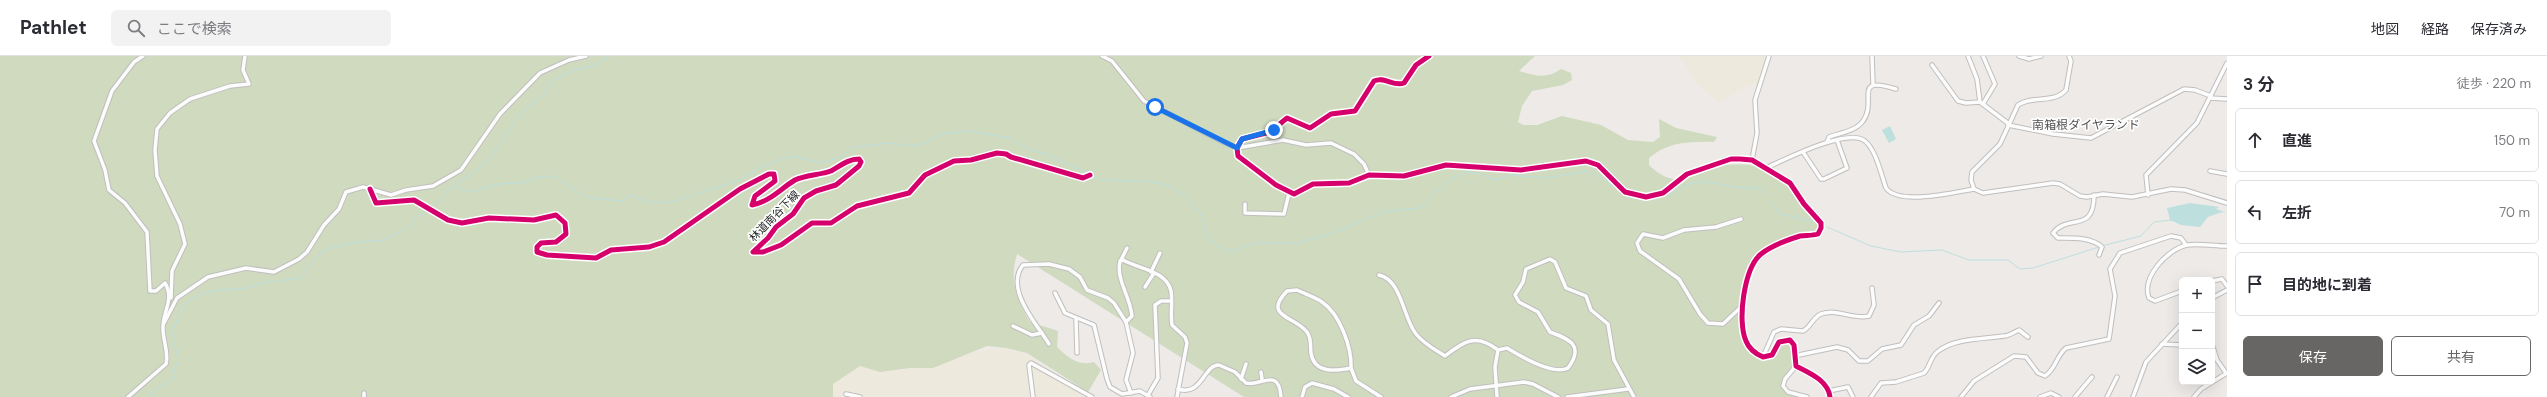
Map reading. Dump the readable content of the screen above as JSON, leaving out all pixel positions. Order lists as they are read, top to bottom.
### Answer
{
  "streets": {
    "street": ["林道南谷下線"]
  },
  "districts": ["南箱根ダイヤランド"],
  "page": {
    "header": "Pathlet",
    "search": "ここで検索",
    "nav": ["地図", "経路", "保存済み"],
    "heading": ["3 分", "徒歩 · 220 m"],
    "list": [
      ["直進", "150 m"],
      ["左折", "70 m"],
      "目的地に到着"
    ],
    "map_buttons": ["+", "−"],
    "buttons": ["保存", "共有"]
  }
}
